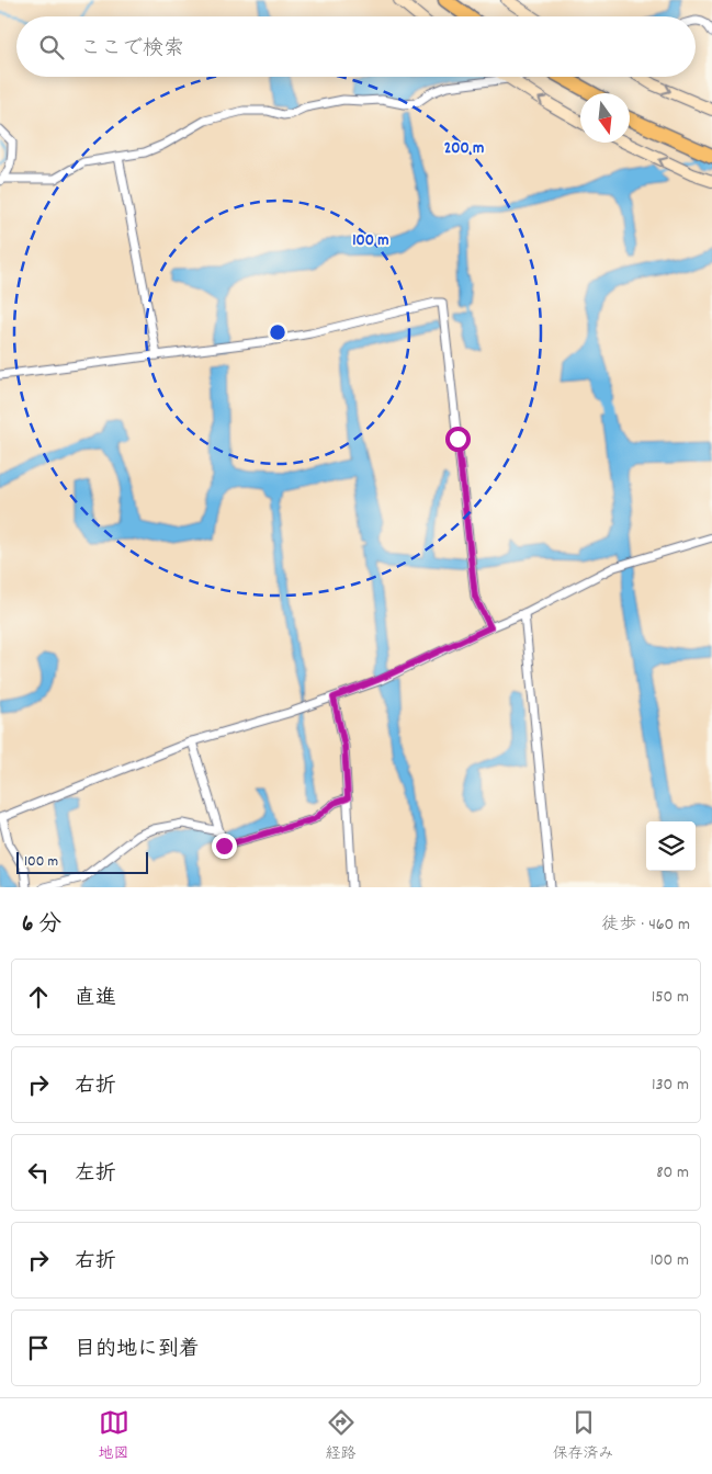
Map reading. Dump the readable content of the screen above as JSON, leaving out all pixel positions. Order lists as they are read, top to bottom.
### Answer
{
  "scale_bar": "100 m",
  "north": "bottom",
  "page": {
    "search": "ここで検索",
    "scale": "100 m",
    "heading": ["6 分", "徒歩 · 460 m"],
    "list": [
      ["直進", "150 m"],
      ["右折", "130 m"],
      ["左折", "80 m"],
      ["右折", "100 m"],
      "目的地に到着"
    ],
    "nav": ["地図", "経路", "保存済み"]
  },
  "rings": ["200 m", "100 m"]
}
